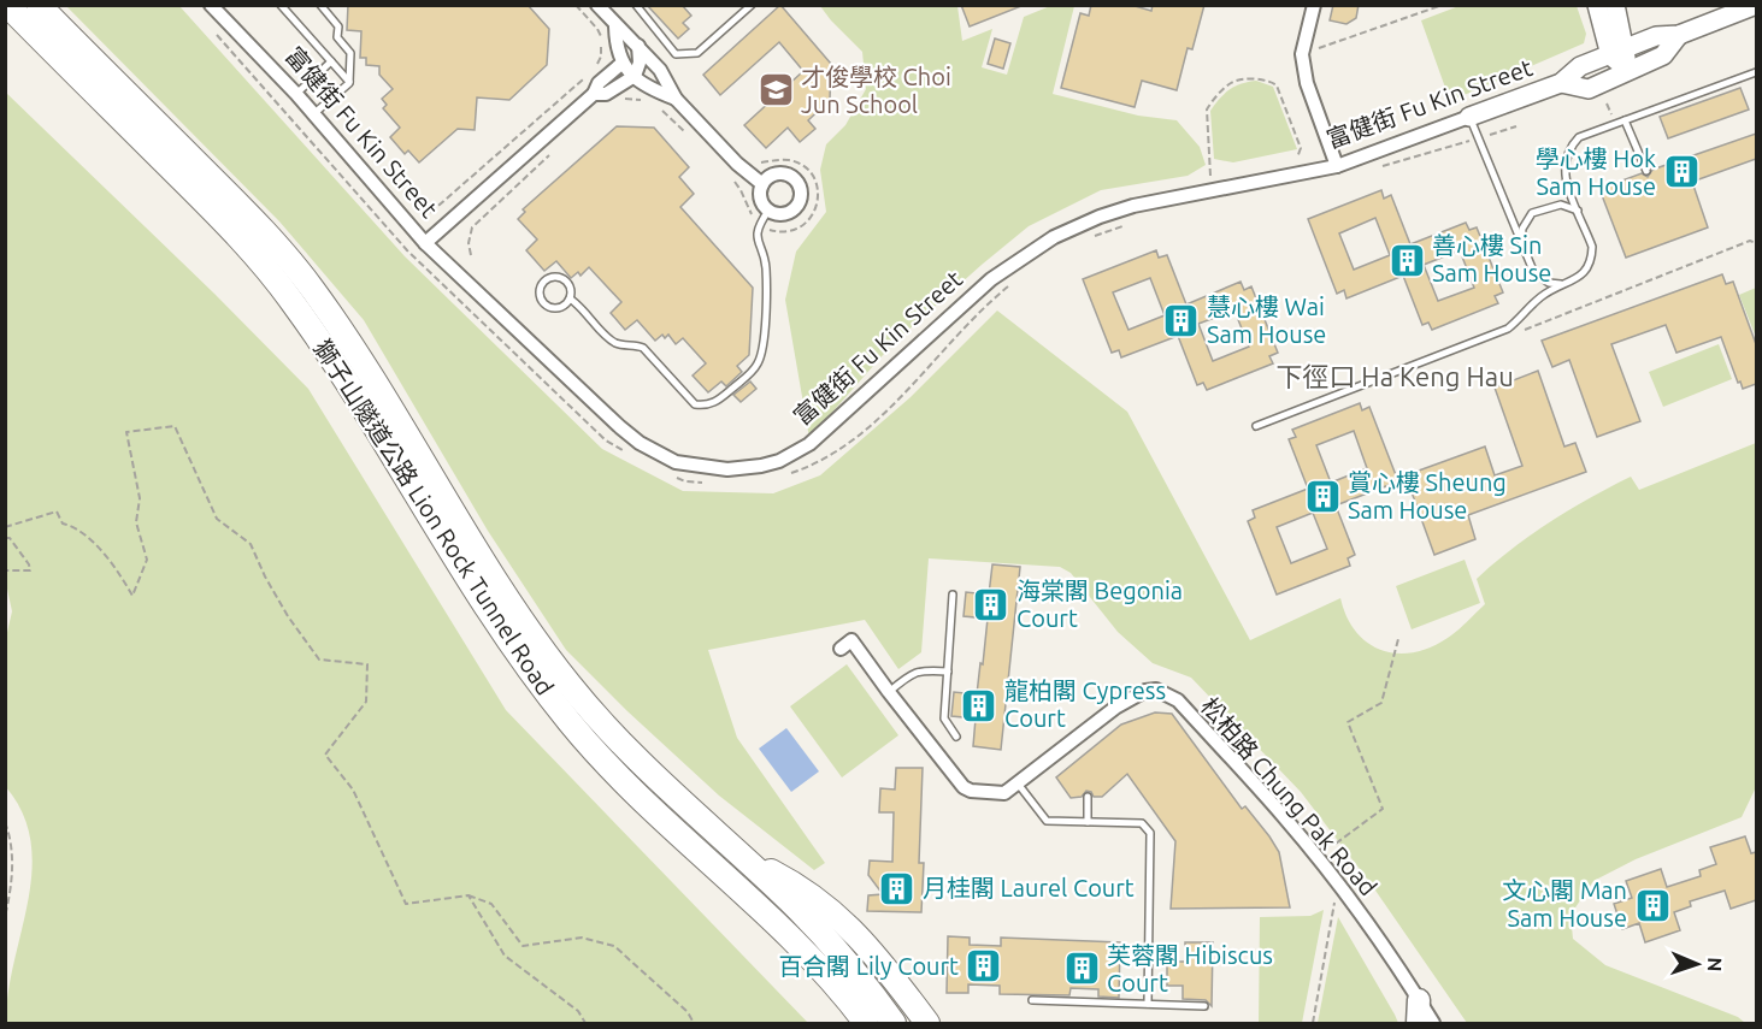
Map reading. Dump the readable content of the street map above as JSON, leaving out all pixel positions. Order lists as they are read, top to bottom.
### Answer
{
  "streets": {
    "highway": ["獅子山隧道公路 Lion Rock Tunnel Road"],
    "street": ["富健街 Fu Kin Street", "松柏路 Chung Pak Road"]
  },
  "districts": ["下徑口 Ha Keng Hau"],
  "places": {
    "school or university": ["才俊學校 Choi Jun School"],
    "building": [
      "學心樓 Hok Sam House",
      "善心樓 Sin Sam House",
      "慧心樓 Wai Sam House",
      "賞心樓 Sheung Sam House",
      "海棠閣 Begonia Court",
      "龍柏閣 Cypress Court",
      "月桂閣 Laurel Court",
      "文心閣 Man Sam House",
      "百合閣 Lily Court",
      "芙蓉閣 Hibiscus Court"
    ]
  },
  "north": "right"
}
